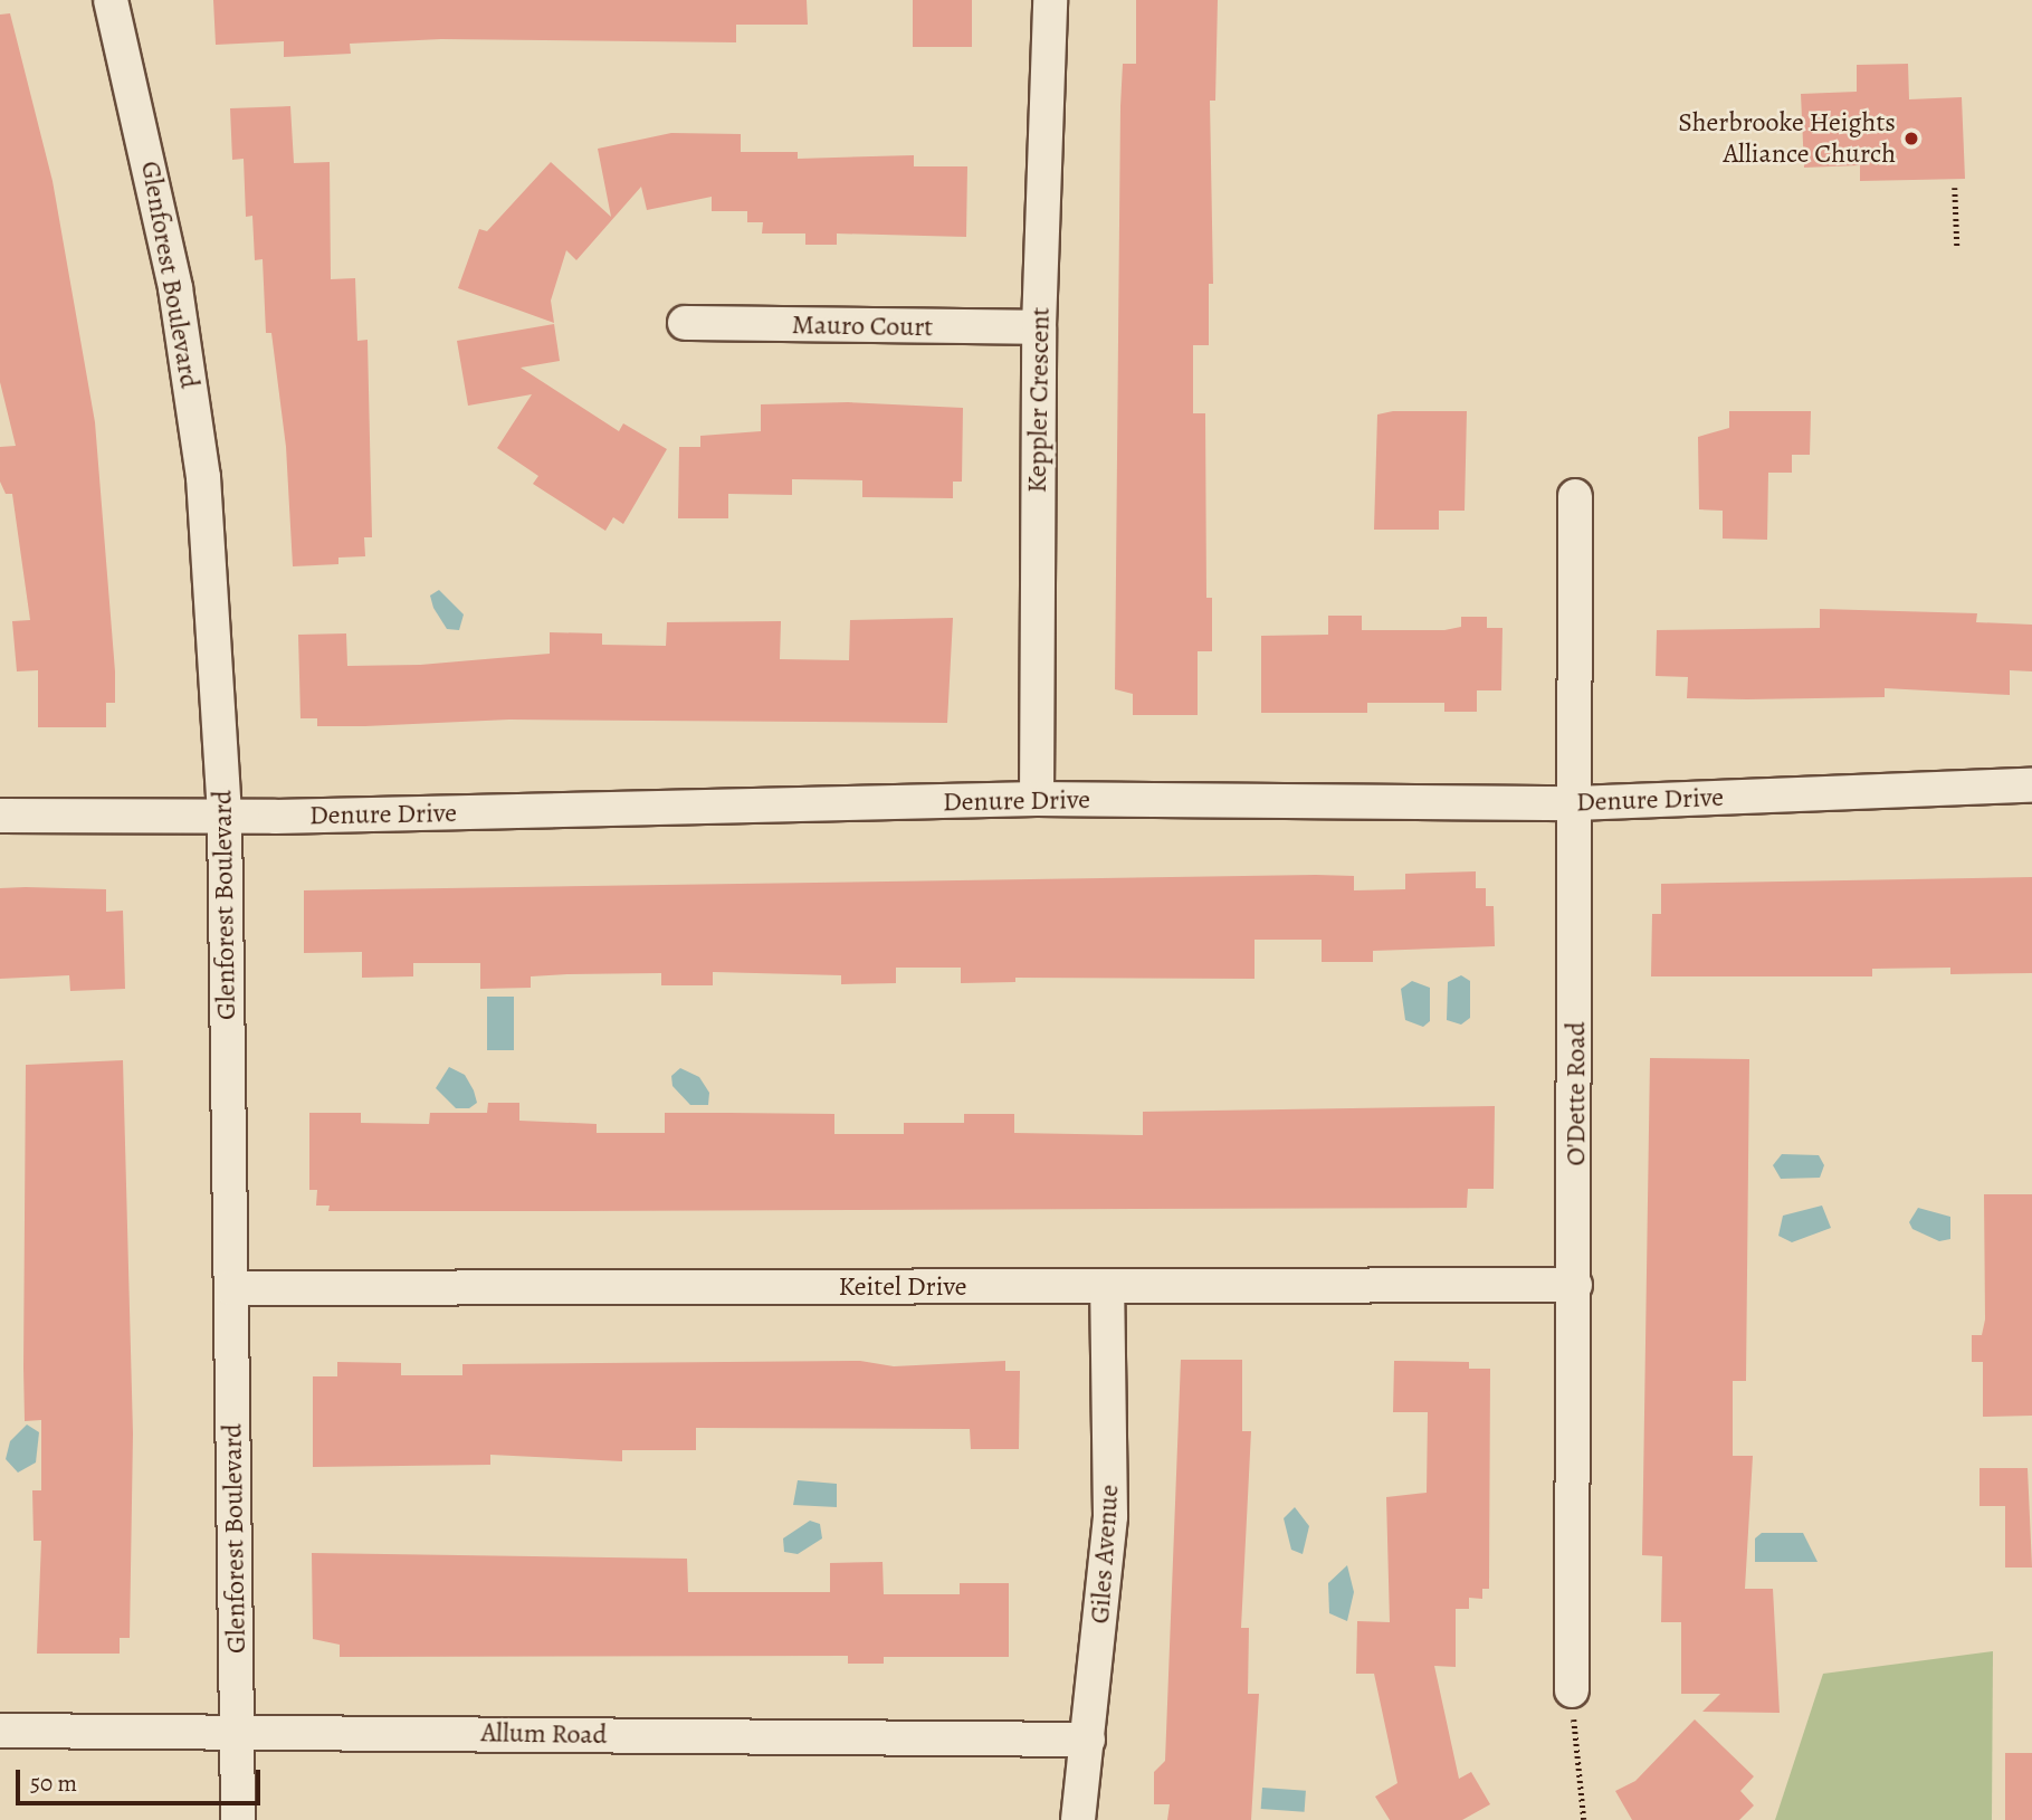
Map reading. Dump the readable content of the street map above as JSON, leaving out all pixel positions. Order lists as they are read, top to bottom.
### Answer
{
  "streets": {
    "street": [
      "Glenforest Boulevard",
      "Mauro Court",
      "Keppler Crescent",
      "Denure Drive",
      "O'Dette Road",
      "Keitel Drive",
      "Giles Avenue",
      "Allum Road"
    ]
  },
  "crossings": [
    ["Glenforest Boulevard", "Denure Drive"],
    ["Glenforest Boulevard", "Keitel Drive"],
    ["Glenforest Boulevard", "Allum Road"],
    ["Mauro Court", "Keppler Crescent"],
    ["Keppler Crescent", "Denure Drive"],
    ["Denure Drive", "O'Dette Road"],
    ["O'Dette Road", "Keitel Drive"],
    ["Keitel Drive", "Giles Avenue"],
    ["Giles Avenue", "Allum Road"]
  ],
  "places": ["Sherbrooke Heights Alliance Church"],
  "scale_bar": "50 m"
}
